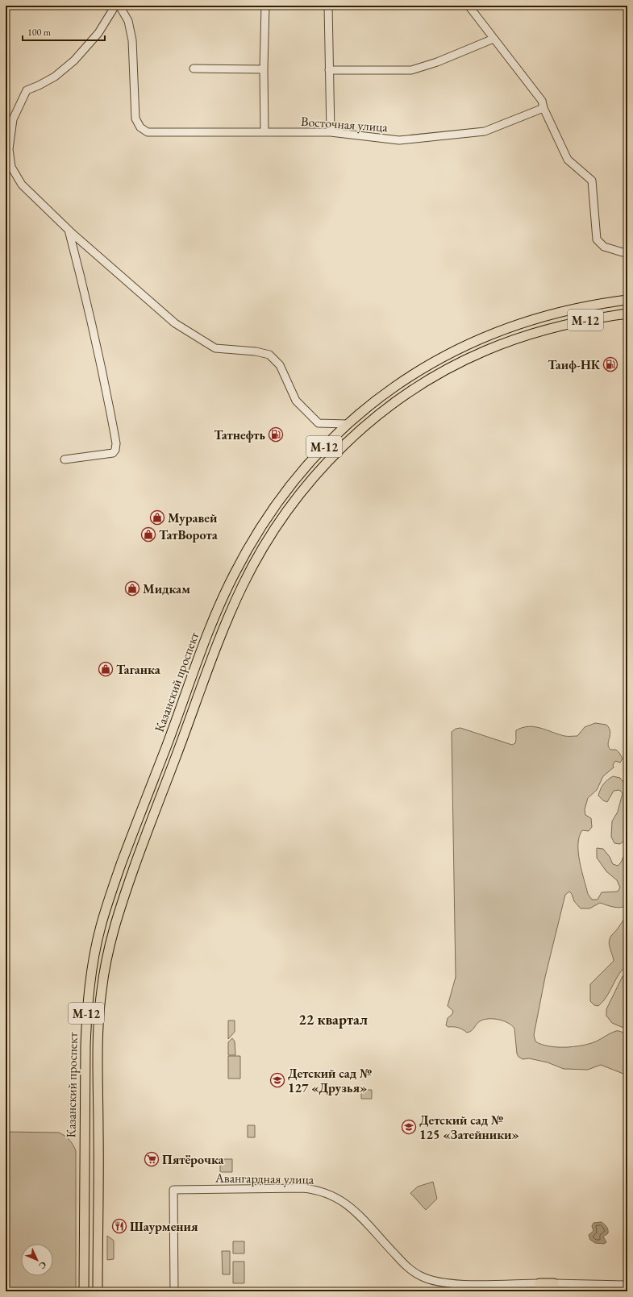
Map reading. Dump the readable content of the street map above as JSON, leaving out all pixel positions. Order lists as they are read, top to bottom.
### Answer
{
  "streets": {
    "main road": ["М-12", "Казанский проспект"],
    "street": ["Восточная улица", "Авангардная улица"]
  },
  "districts": ["22 квартал"],
  "places": {
    "fuel station": ["Таиф-НК", "Татнефть"],
    "shop": [
      "Муравей",
      "ТатВорота",
      "Мидкам",
      "Таганка"
    ],
    "school or university": ["Детский сад № 127 «Друзья»", "Детский сад № 125 «Затейники»"],
    "supermarket": ["Пятёрочка"],
    "restaurant": ["Шаурмения"]
  },
  "scale_bar": "100 m",
  "north": "bottom right"
}
